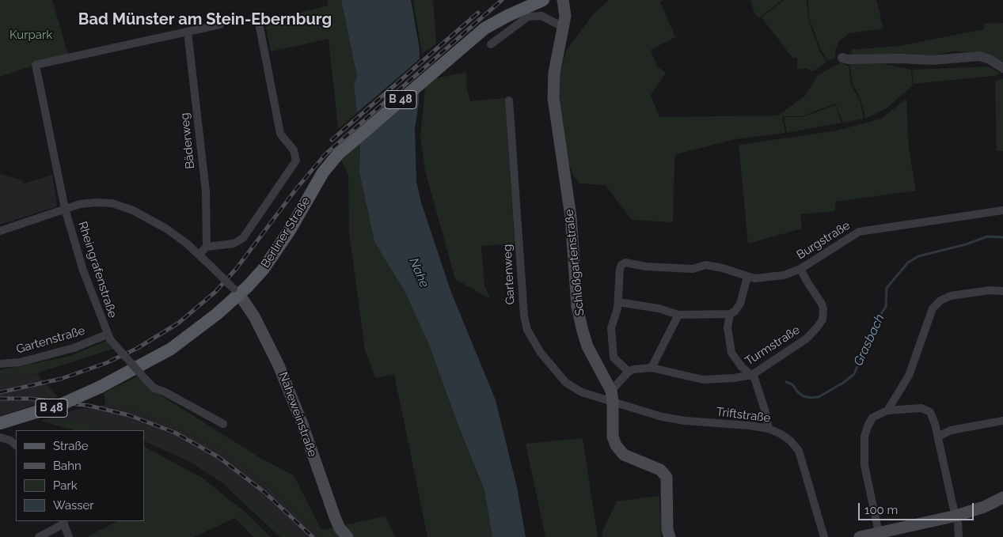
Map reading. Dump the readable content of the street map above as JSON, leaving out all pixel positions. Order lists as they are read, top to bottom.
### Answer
{
  "streets": {
    "main road": [
      "B 48",
      "Berliner Straße",
      "Schloßgartenstraße",
      "Naheweinstraße"
    ],
    "street": [
      "Bäderweg",
      "Burgstraße",
      "Rheingrafenstraße",
      "Gartenweg",
      "Gartenstraße",
      "Turmstraße",
      "Triftstraße"
    ]
  },
  "crossings": [
    ["B 48", "Berliner Straße"],
    ["B 48", "Naheweinstraße"],
    ["Bäderweg", "Rheingrafenstraße"],
    ["Berliner Straße", "Naheweinstraße"],
    ["Burgstraße", "Turmstraße"],
    ["Schloßgartenstraße", "Gartenweg"],
    ["Schloßgartenstraße", "Triftstraße"],
    ["Rheingrafenstraße", "Gartenstraße"],
    ["Gartenweg", "Triftstraße"]
  ],
  "districts": ["Bad Münster am Stein-Ebernburg"],
  "water": ["Nahe", "Grasbach"],
  "parks": ["Kurpark"],
  "legend": [
    "Straße",
    "Bahn",
    "Park",
    "Wasser"
  ],
  "scale_bar": "100 m"
}
